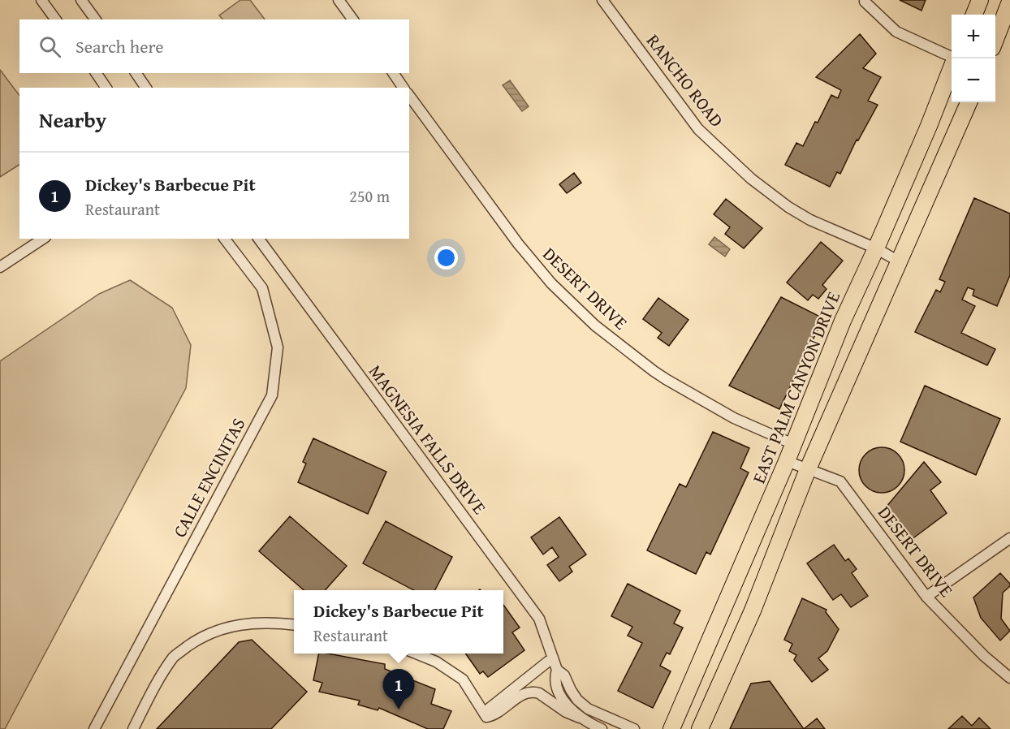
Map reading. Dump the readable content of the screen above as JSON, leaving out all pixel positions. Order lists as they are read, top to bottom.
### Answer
{
  "streets": {
    "main road": ["EAST PALM CANYON DRIVE"],
    "street": [
      "RANCHO ROAD",
      "DESERT DRIVE",
      "MAGNESIA FALLS DRIVE",
      "CALLE ENCINITAS"
    ]
  },
  "crossings": [
    ["RANCHO ROAD", "EAST PALM CANYON DRIVE"],
    ["DESERT DRIVE", "EAST PALM CANYON DRIVE"]
  ],
  "page": {
    "map_buttons": ["+", "−"],
    "search": "Search here",
    "heading": "Nearby",
    "list": [
      {
        "mark": "1",
        "name": "Dickey's Barbecue Pit",
        "note": "Restaurant",
        "value": "250 m"
      }
    ],
    "popup": ["Dickey's Barbecue Pit", "Restaurant"],
    "pins": "1"
  }
}
